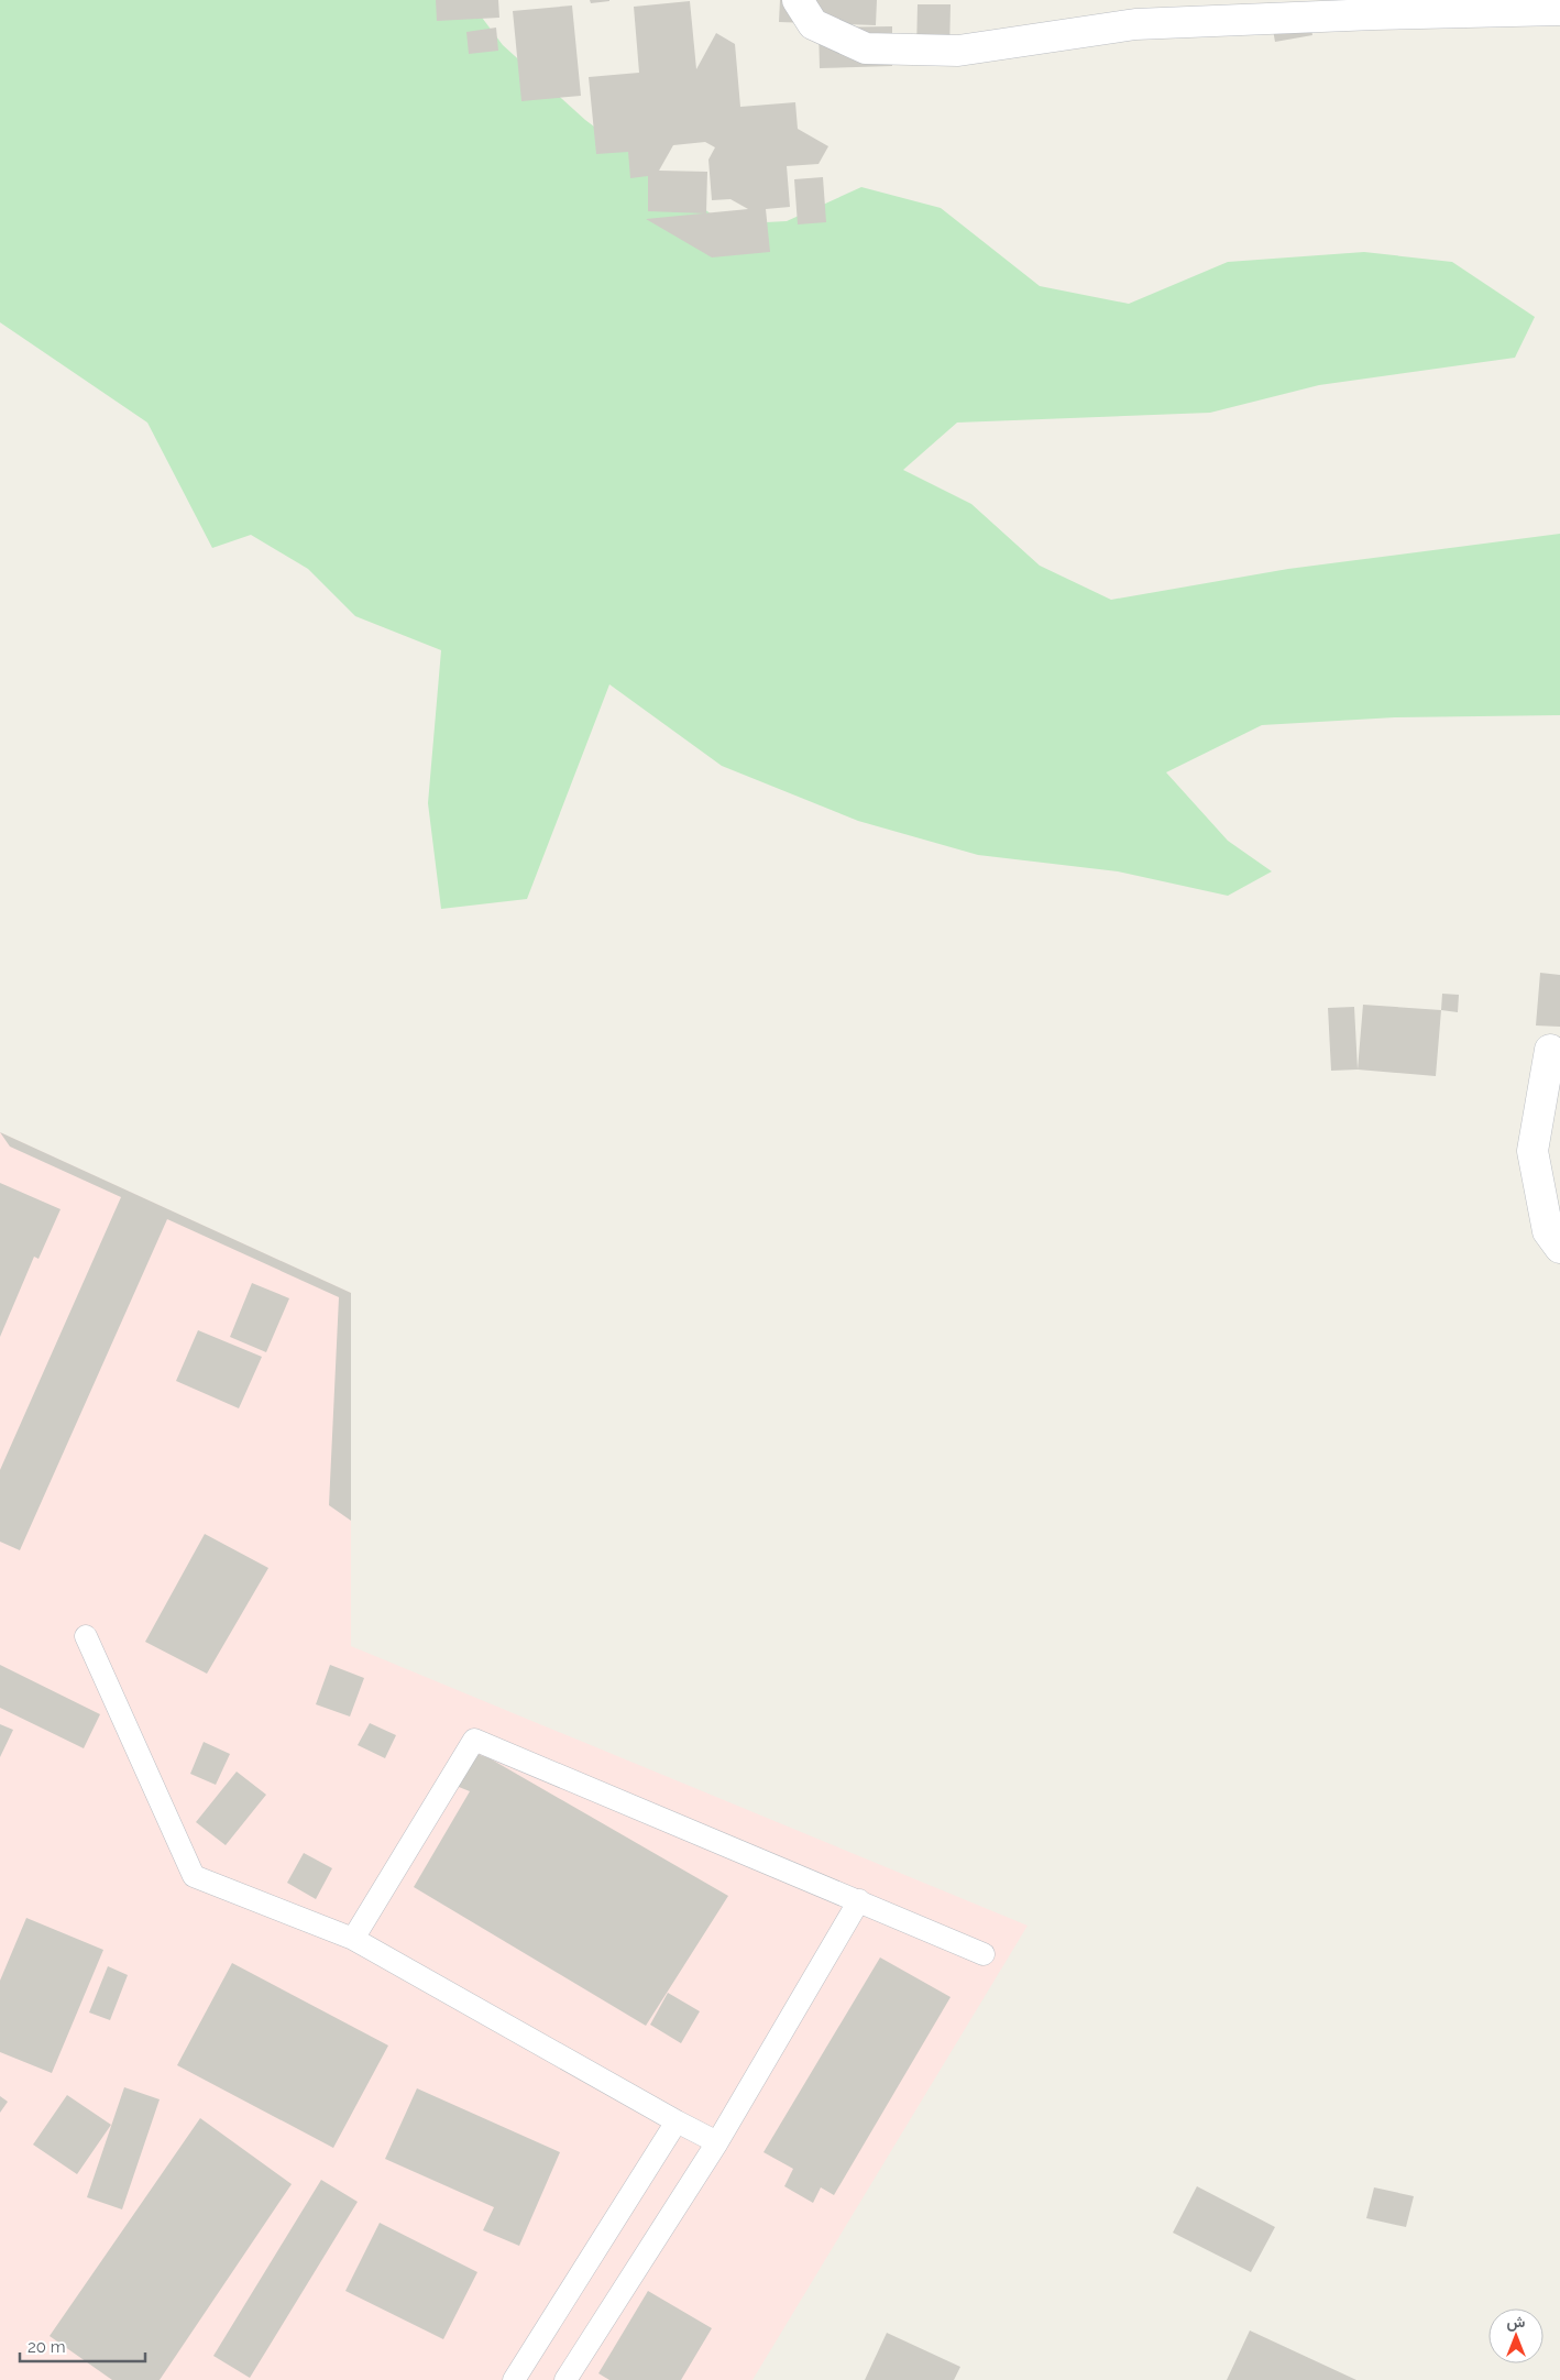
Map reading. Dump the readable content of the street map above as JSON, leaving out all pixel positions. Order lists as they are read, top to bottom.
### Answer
{
  "scale_bar": "20 m",
  "north": "top"
}
